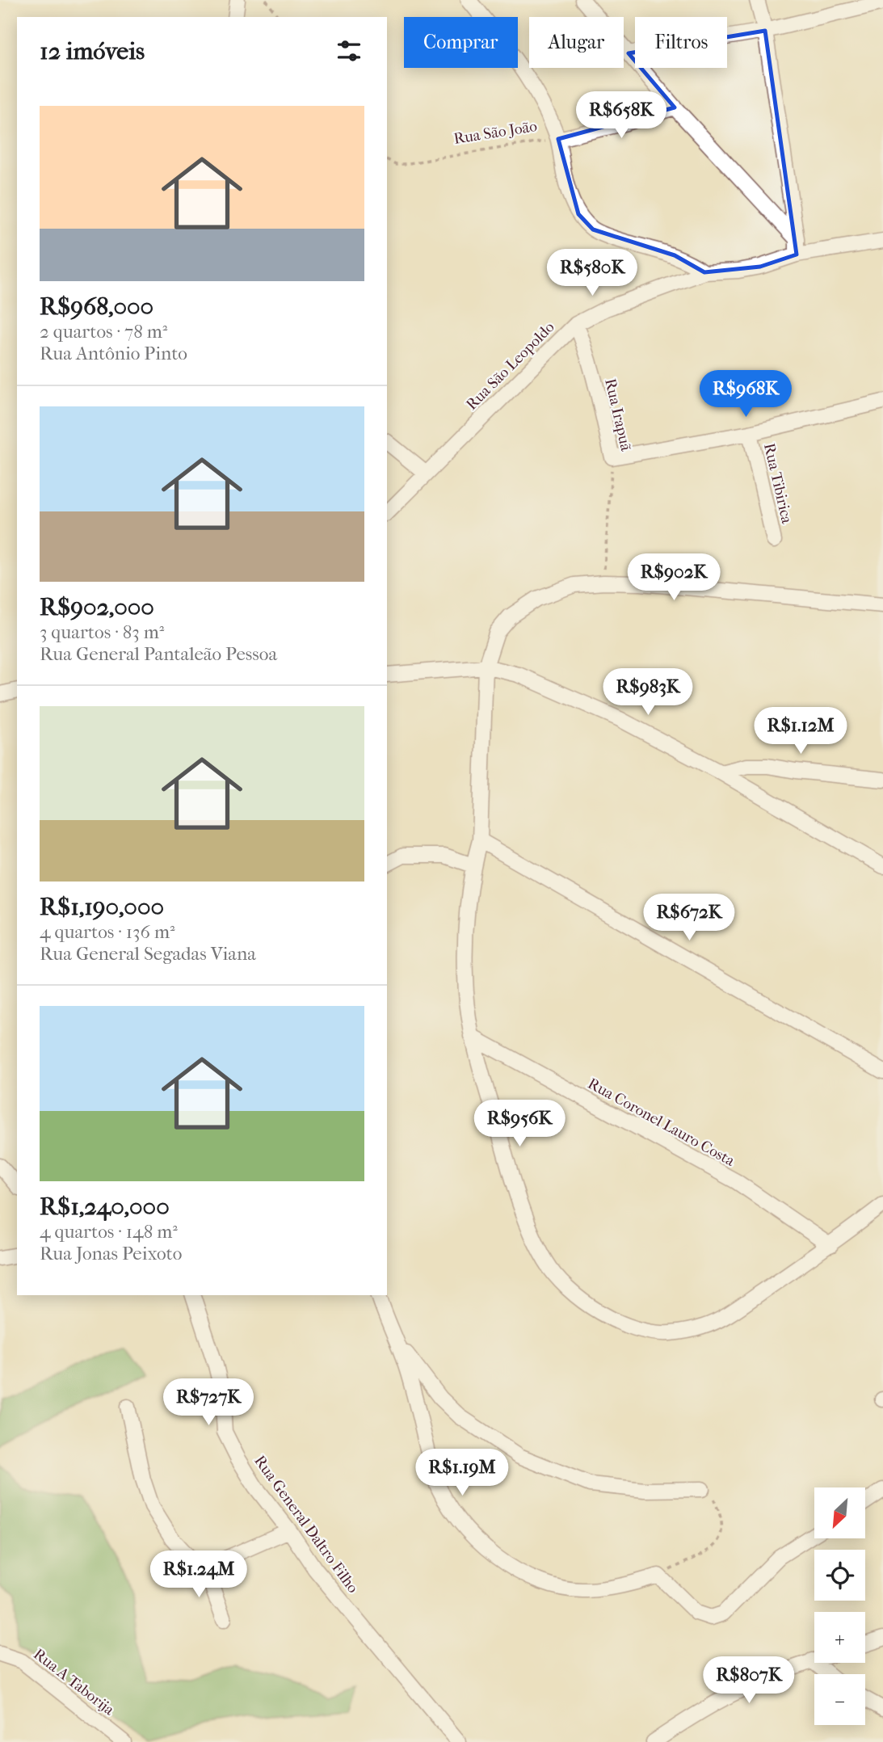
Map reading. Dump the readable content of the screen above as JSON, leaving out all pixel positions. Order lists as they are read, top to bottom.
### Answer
{
  "streets": {
    "street": [
      "Rua São João",
      "Rua São Leopoldo",
      "Rua Irapuã",
      "Rua Tibirica",
      "Rua Coronel Lauro Costa",
      "Rua General Daltro Filho",
      "Rua A Taborija"
    ]
  },
  "crossings": [
    ["Rua São Leopoldo", "Rua Irapuã"]
  ],
  "north": "bottom left",
  "page": {
    "chip": ["Comprar", "Alugar", "Filtros"],
    "heading": "12 imóveis",
    "list": [
      {
        "name": "R$968,000",
        "note": "2 quartos · 78 m² · Rua Antônio Pinto"
      },
      {
        "name": "R$902,000",
        "note": "3 quartos · 83 m² · Rua General Pantaleão Pessoa"
      },
      {
        "name": "R$1,190,000",
        "note": "4 quartos · 136 m² · Rua General Segadas Viana"
      },
      {
        "name": "R$1,240,000",
        "note": "4 quartos · 148 m² · Rua Jonas Peixoto"
      }
    ],
    "price": [
      "R$658K",
      "R$580K",
      "R$968K",
      "R$902K",
      "R$983K",
      "R$1.12M",
      "R$672K",
      "R$956K",
      "R$727K",
      "R$1.19M",
      "R$1.24M",
      "R$807K"
    ],
    "map_buttons": ["+", "−"]
  }
}
